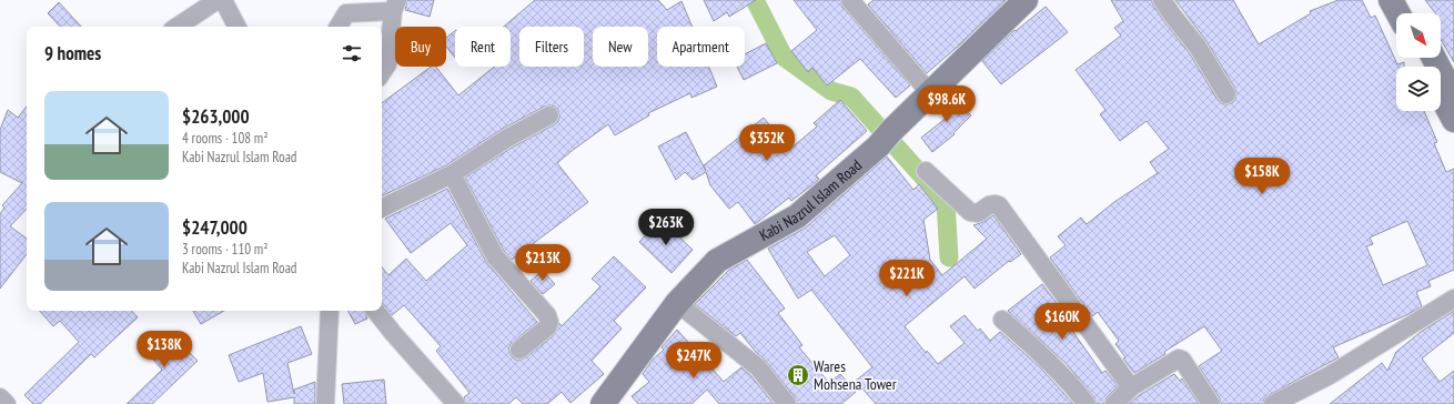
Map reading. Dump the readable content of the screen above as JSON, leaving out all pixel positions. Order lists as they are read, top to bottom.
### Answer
{
  "streets": {
    "main road": ["Kabi Nazrul Islam Road"]
  },
  "places": {
    "building": ["Wares Mohsena Tower"]
  },
  "north": "bottom right",
  "page": {
    "chip": [
      "Buy",
      "Rent",
      "Filters",
      "New",
      "Apartment"
    ],
    "heading": "9 homes",
    "list": [
      {
        "name": "$263,000",
        "note": "4 rooms · 108 m² · Kabi Nazrul Islam Road"
      },
      {
        "name": "$247,000",
        "note": "3 rooms · 110 m² · Kabi Nazrul Islam Road"
      }
    ],
    "price": [
      "$98.6K",
      "$352K",
      "$158K",
      "$263K",
      "$213K",
      "$221K",
      "$160K",
      "$138K",
      "$247K"
    ]
  }
}
